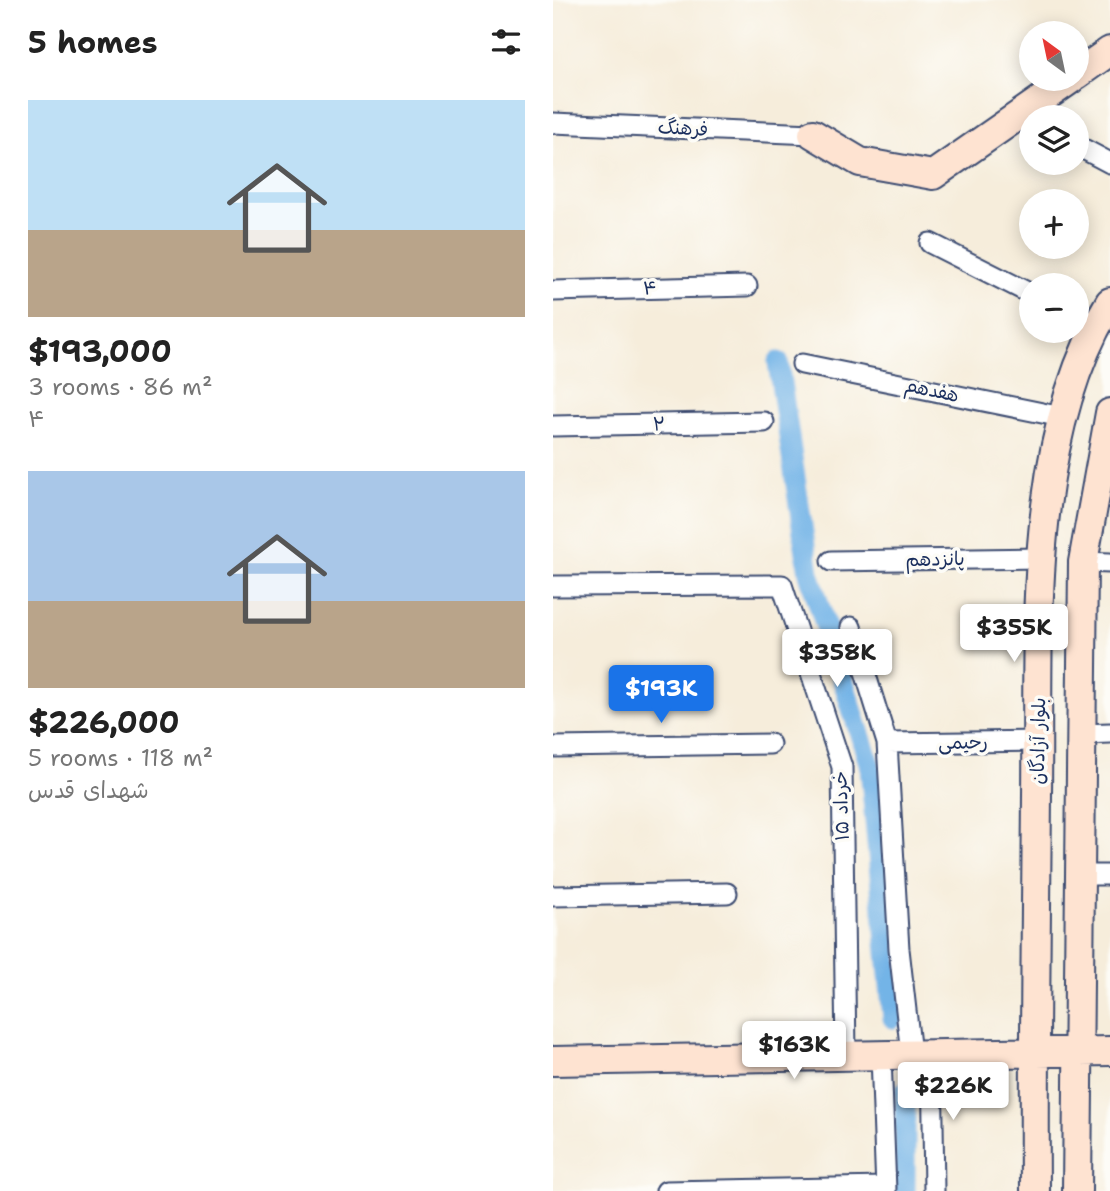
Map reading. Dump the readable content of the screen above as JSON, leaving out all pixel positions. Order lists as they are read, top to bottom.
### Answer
{
  "streets": {
    "main road": ["بلوار آزادگان"],
    "street": [
      "فرهنگ",
      "۴",
      "هفدهم",
      "۲",
      "پانزدهم",
      "رحیمی",
      "۱۵ خرداد"
    ]
  },
  "crossings": [
    ["هفدهم", "بلوار آزادگان"],
    ["پانزدهم", "بلوار آزادگان"],
    ["بلوار آزادگان", "رحیمی"]
  ],
  "north": "top left",
  "page": {
    "heading": "5 homes",
    "map_buttons": ["+", "−"],
    "list": [
      {
        "name": "$193,000",
        "note": "3 rooms · 86 m² · ۴"
      },
      {
        "name": "$226,000",
        "note": "5 rooms · 118 m² · شهدای قدس"
      }
    ],
    "price": [
      "$355K",
      "$358K",
      "$193K",
      "$163K",
      "$226K"
    ]
  }
}
